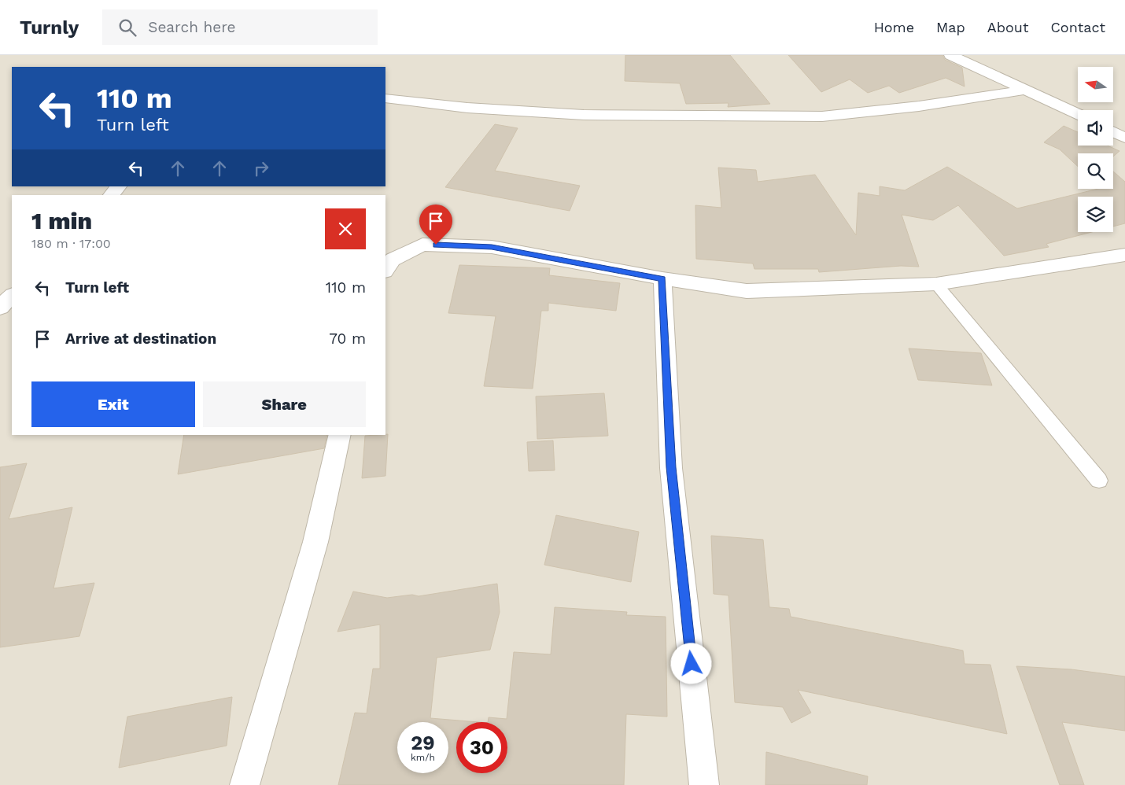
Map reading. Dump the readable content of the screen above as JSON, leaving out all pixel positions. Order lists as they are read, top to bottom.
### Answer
{
  "north": "left",
  "page": {
    "header": "Turnly",
    "search": "Search here",
    "nav": [
      "Home",
      "Map",
      "About",
      "Contact"
    ],
    "turn": ["110 m", "Turn left"],
    "heading": ["1 min", "180 m · 17:00"],
    "list": [
      {
        "name": "Turn left",
        "value": "110 m"
      },
      {
        "name": "Arrive at destination",
        "value": "70 m"
      }
    ],
    "buttons": ["Exit", "Share"],
    "speed": "29 km/h",
    "limit": "30"
  }
}
